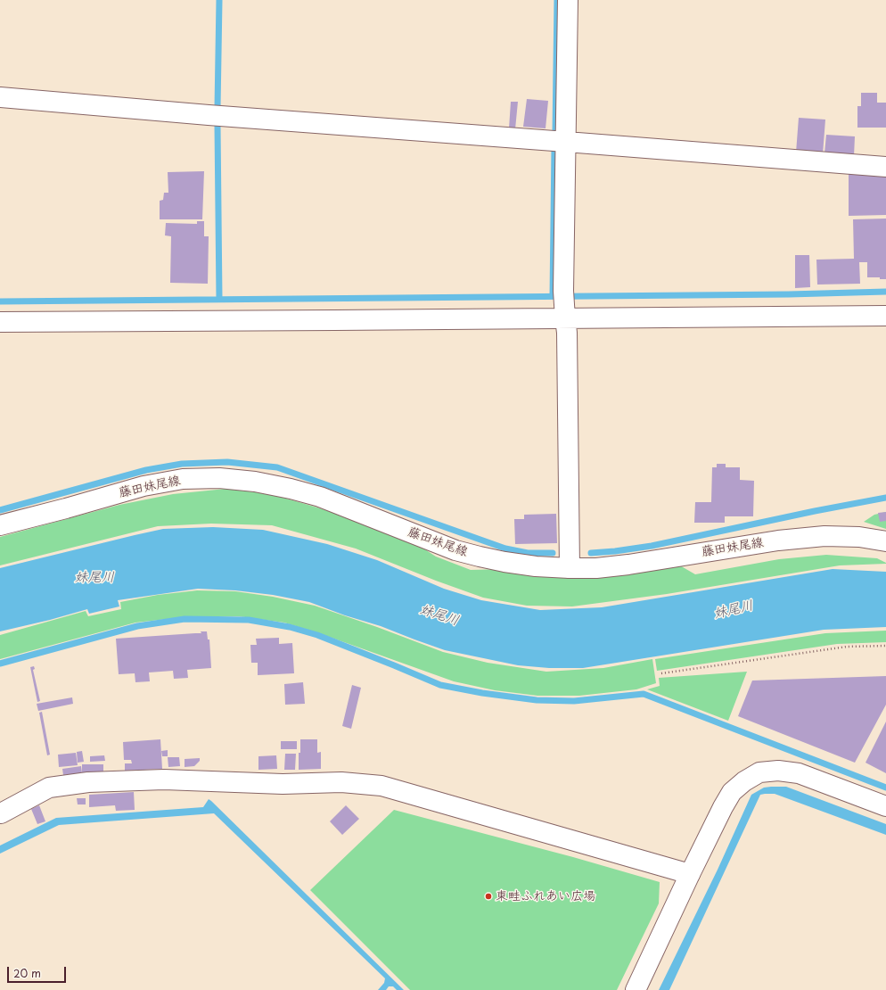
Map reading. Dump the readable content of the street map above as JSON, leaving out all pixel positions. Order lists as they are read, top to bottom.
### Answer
{
  "streets": {
    "street": ["藤田妹尾線"]
  },
  "water": ["妹尾川"],
  "places": ["東畦ふれあい広場"],
  "scale_bar": "20 m"
}
